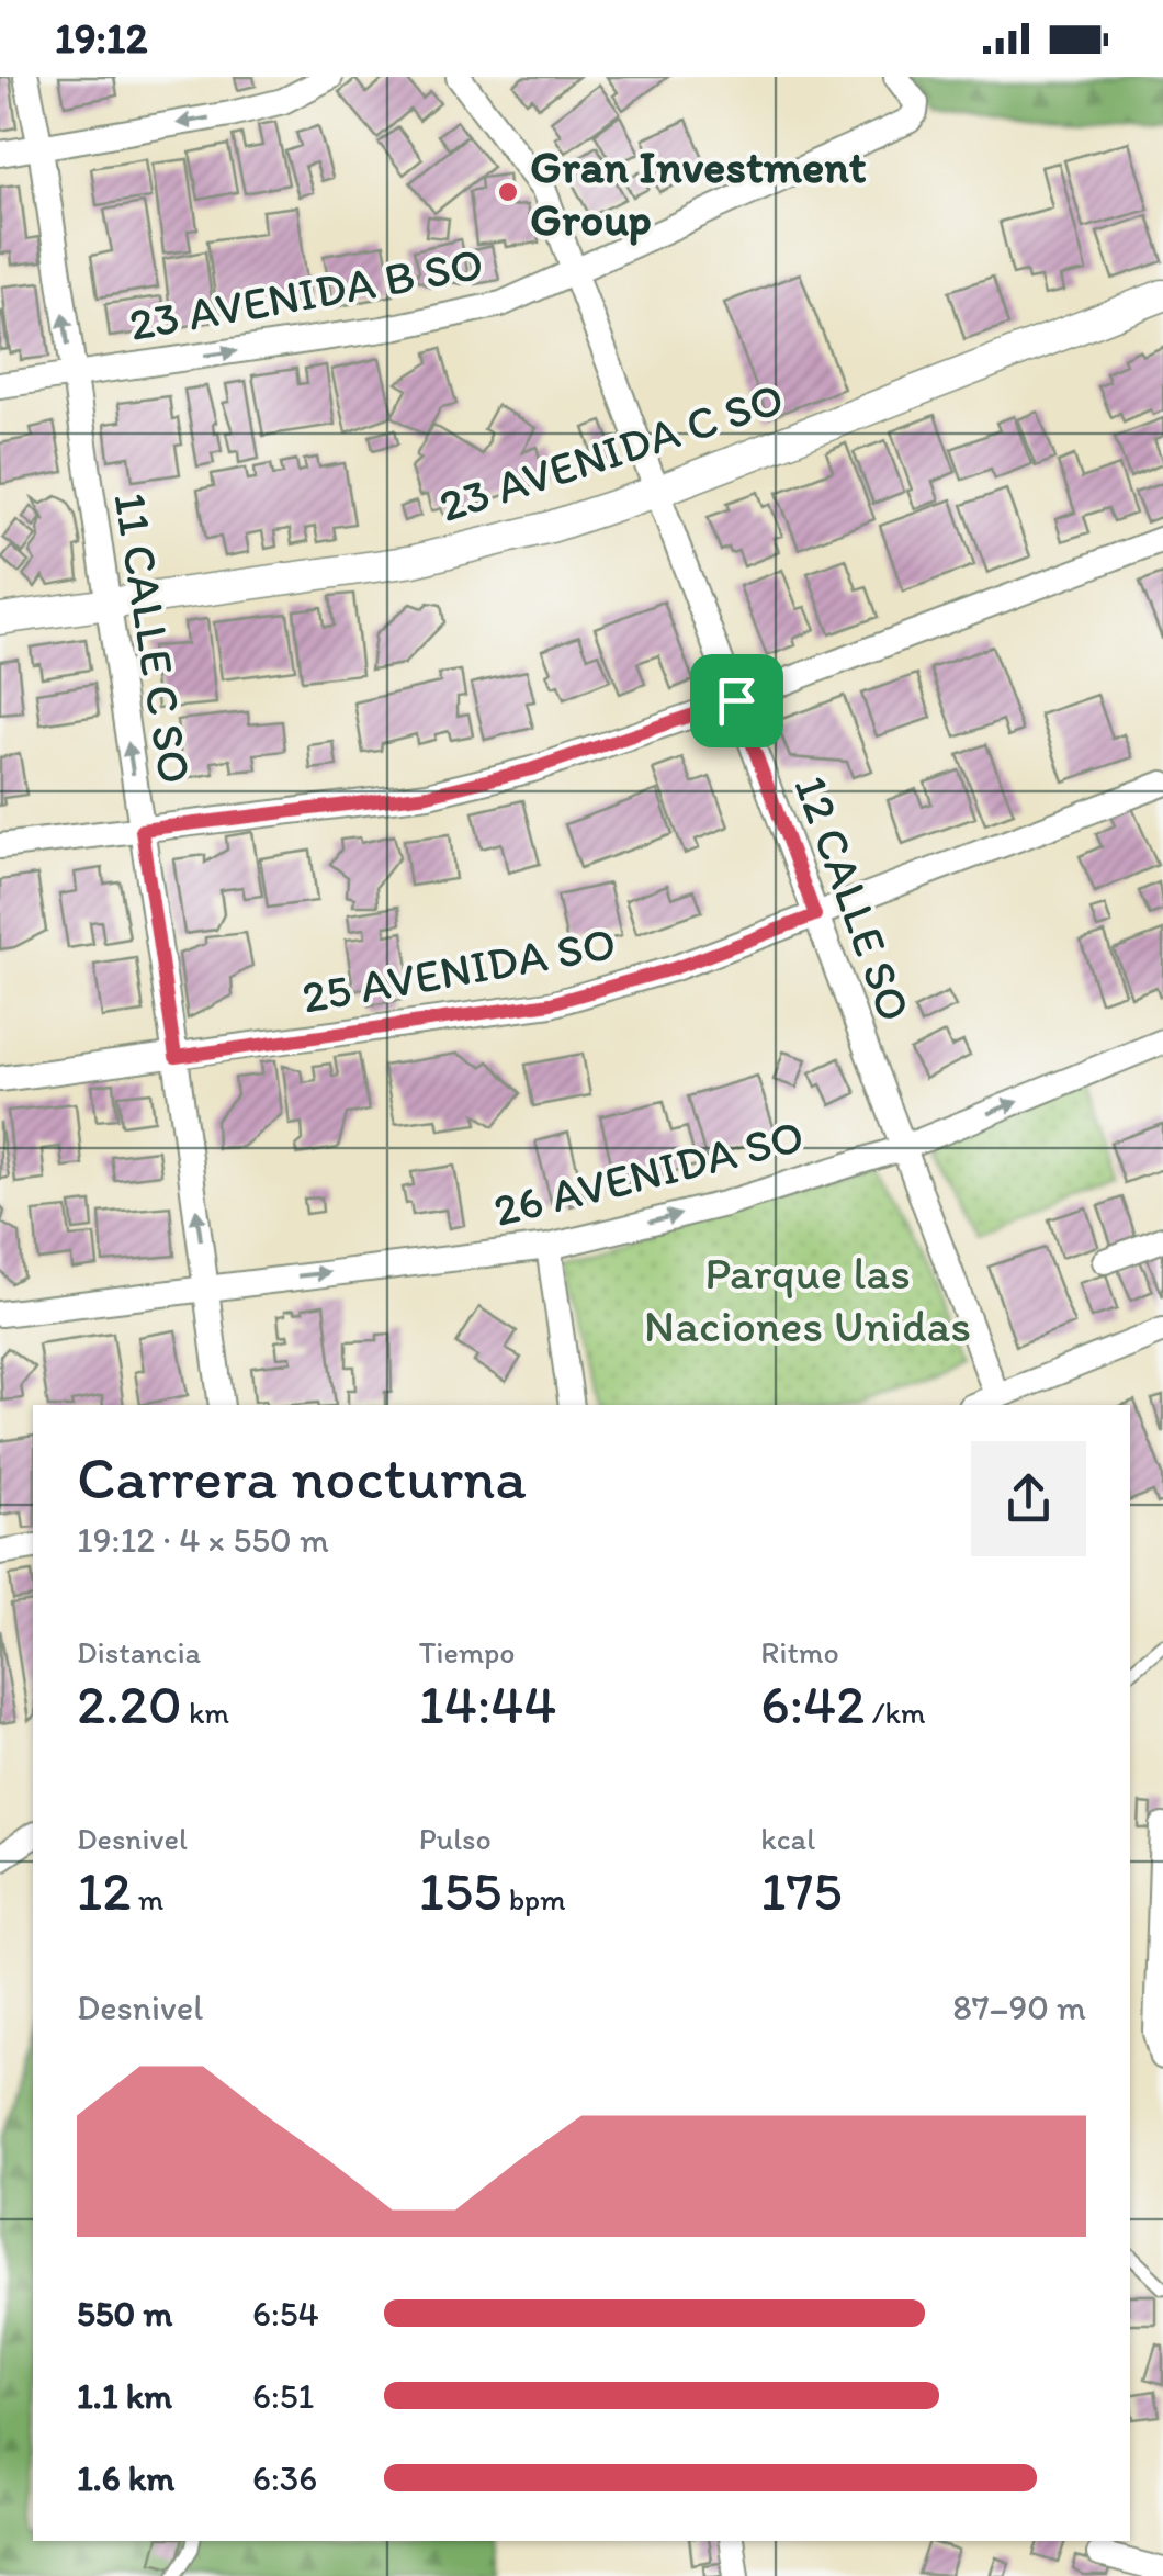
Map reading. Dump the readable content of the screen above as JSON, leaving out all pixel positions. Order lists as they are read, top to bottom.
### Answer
{
  "streets": {
    "street": [
      "23 AVENIDA B SO",
      "23 AVENIDA C SO",
      "11 CALLE C SO",
      "12 CALLE SO",
      "25 AVENIDA SO",
      "26 AVENIDA SO"
    ]
  },
  "crossings": [
    ["23 AVENIDA B SO", "11 CALLE C SO"],
    ["23 AVENIDA B SO", "12 CALLE SO"],
    ["23 AVENIDA C SO", "11 CALLE C SO"],
    ["23 AVENIDA C SO", "12 CALLE SO"],
    ["11 CALLE C SO", "25 AVENIDA SO"],
    ["11 CALLE C SO", "26 AVENIDA SO"],
    ["12 CALLE SO", "25 AVENIDA SO"],
    ["12 CALLE SO", "26 AVENIDA SO"]
  ],
  "one_way": ["23 AVENIDA B SO", "11 CALLE C SO", "26 AVENIDA SO"],
  "parks": ["Parque las Naciones Unidas"],
  "places": ["Gran Investment Group"],
  "page": {
    "status": "19:12",
    "heading": ["Carrera nocturna", "19:12 · 4 × 550 m"],
    "stats": [
      ["Distancia", "2.20 km"],
      ["Tiempo", "14:44"],
      ["Ritmo", "6:42 /km"],
      ["Desnivel", "12 m"],
      ["Pulso", "155 bpm"],
      ["kcal", "175"]
    ],
    "chart": ["Desnivel", "87–90 m"],
    "list": [
      {
        "name": "550 m",
        "note": "6:54"
      },
      {
        "name": "1.1 km",
        "note": "6:51"
      },
      {
        "name": "1.6 km",
        "note": "6:36"
      }
    ]
  }
}
